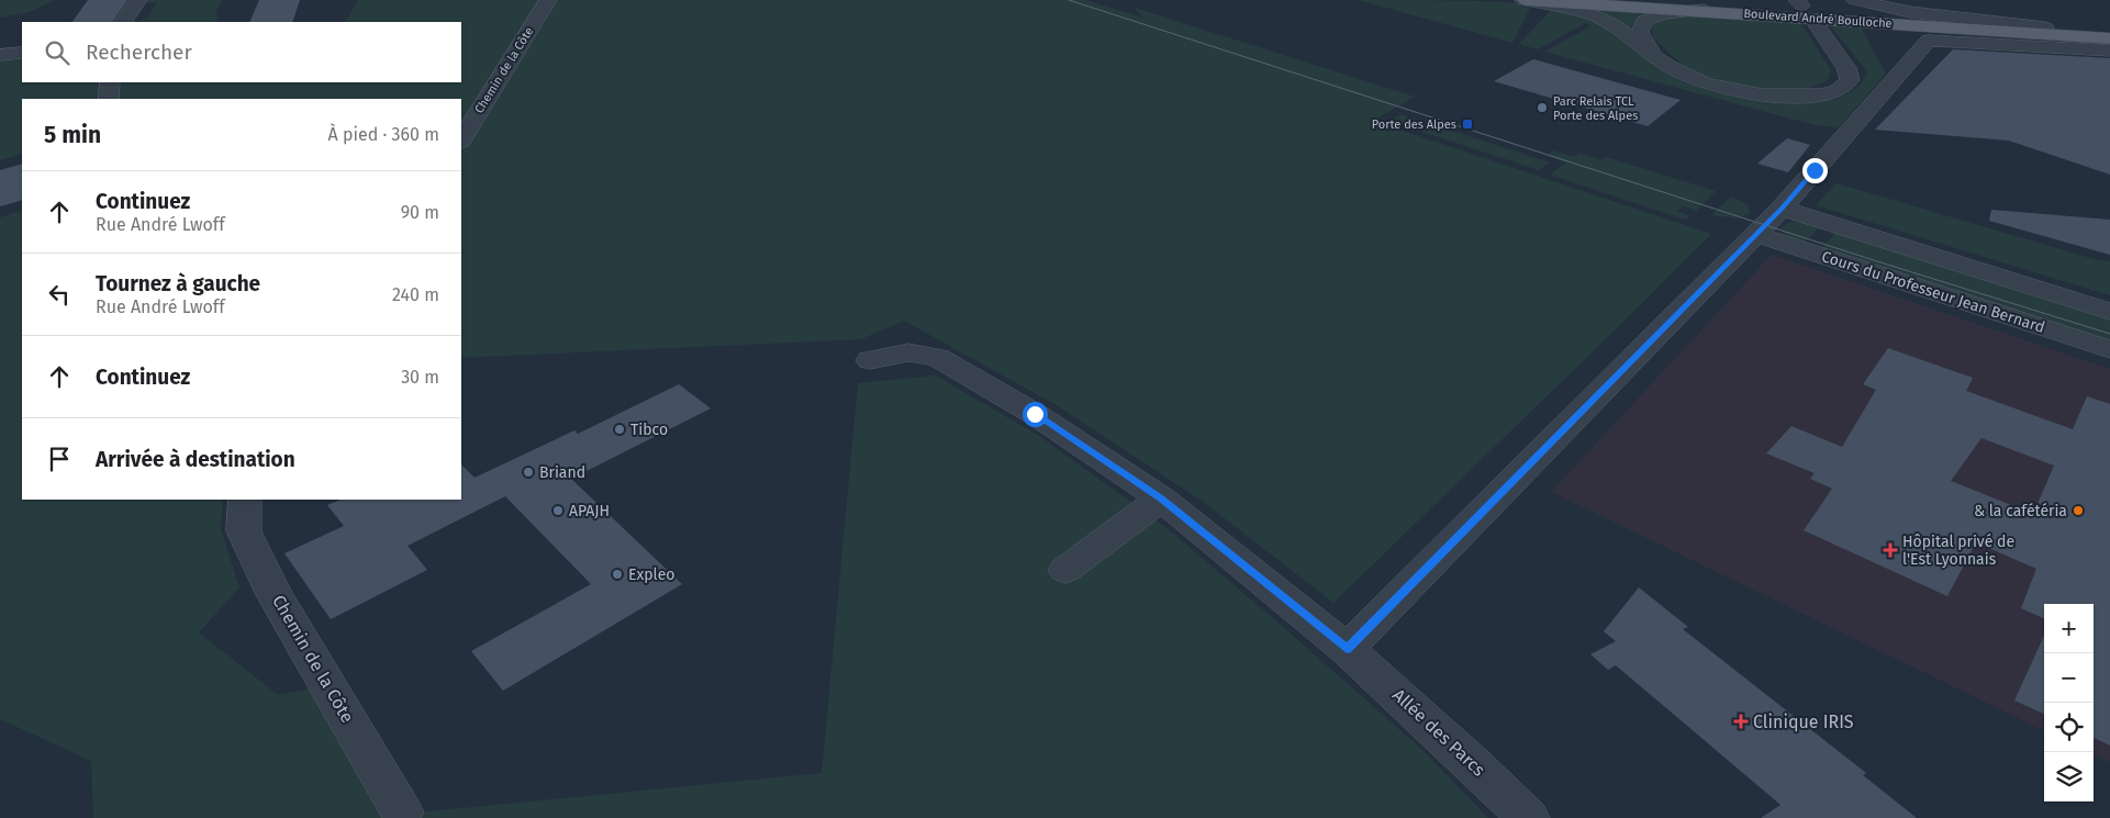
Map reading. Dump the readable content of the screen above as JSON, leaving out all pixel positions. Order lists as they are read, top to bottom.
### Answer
{
  "streets": {
    "main road": ["Boulevard André Boulloche"],
    "street": ["Chemin de la Côte", "Cours du Professeur Jean Bernard", "Allée des Parcs"]
  },
  "places": {
    "other": [
      "Parc Relais TCL Porte des Alpes",
      "Tibco",
      "Briand",
      "APAJH",
      "& la cafétéria",
      "Expleo"
    ],
    "transit": ["Porte des Alpes"],
    "health": ["Hôpital privé de l'Est Lyonnais", "Clinique IRIS"]
  },
  "page": {
    "search": "Rechercher",
    "heading": ["5 min", "À pied · 360 m"],
    "list": [
      ["Continuez", "Rue André Lwoff", "90 m"],
      ["Tournez à gauche", "Rue André Lwoff", "240 m"],
      ["Continuez", "30 m"],
      "Arrivée à destination"
    ],
    "map_buttons": ["+", "−"]
  }
}
